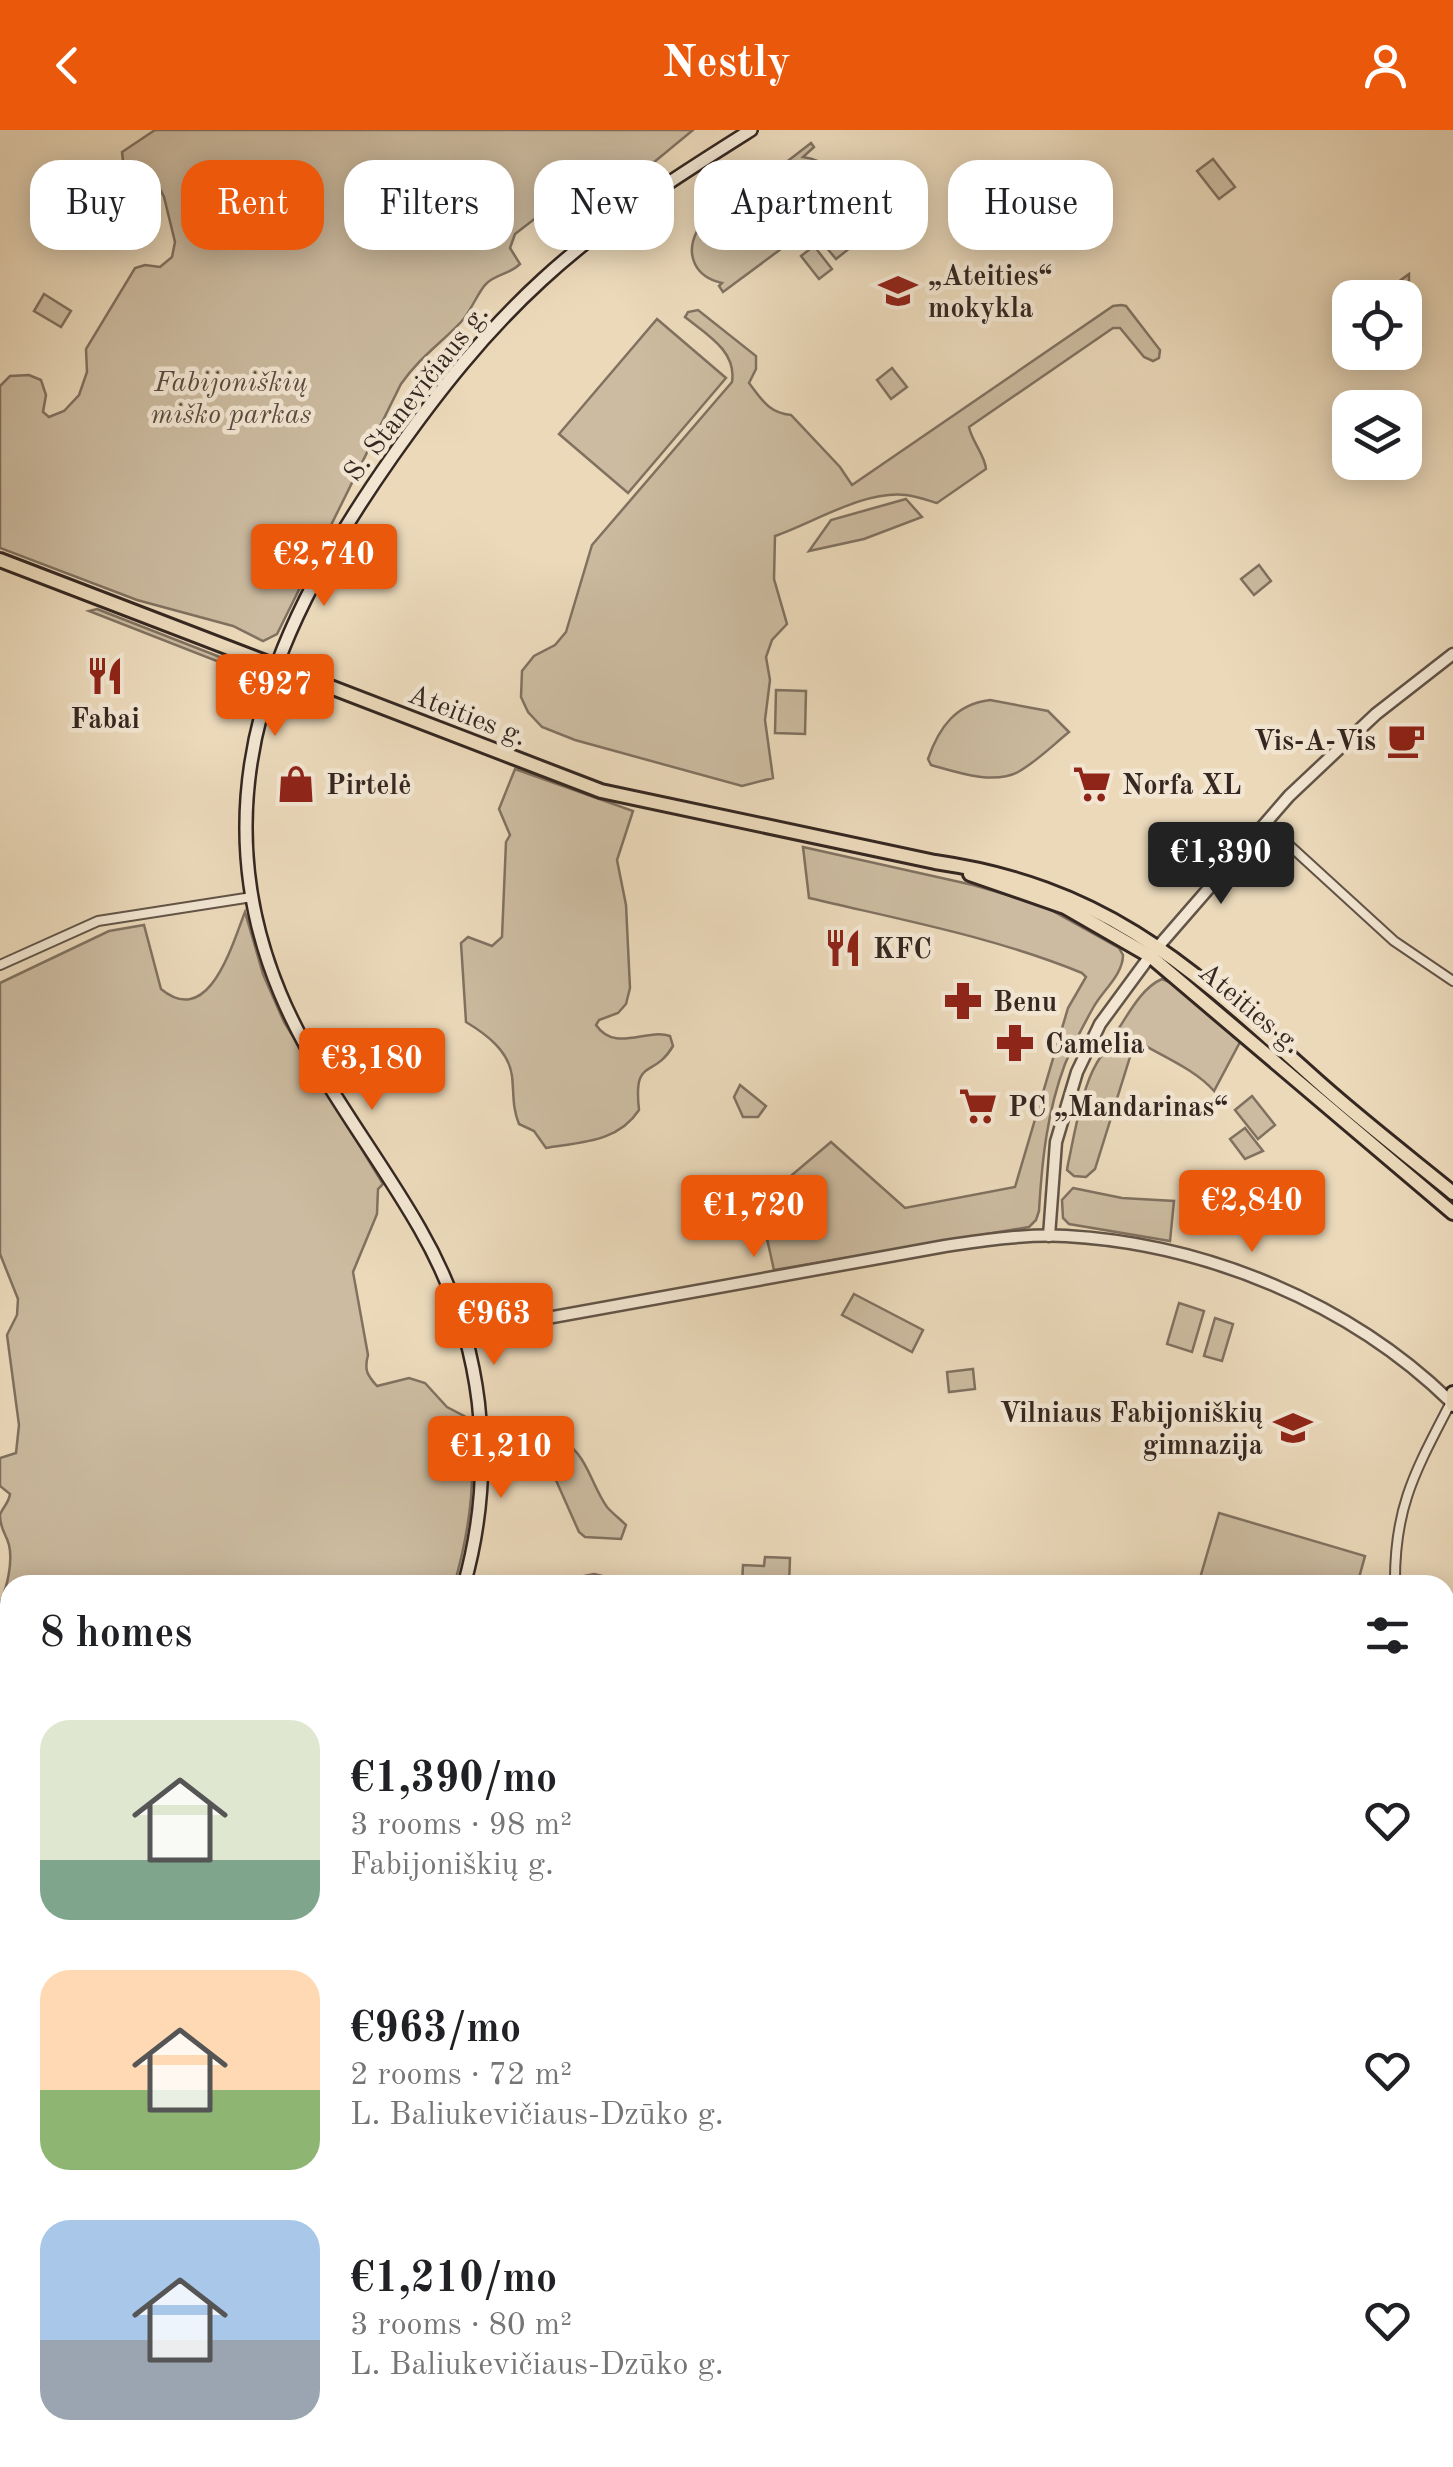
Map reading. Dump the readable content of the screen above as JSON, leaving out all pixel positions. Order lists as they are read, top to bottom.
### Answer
{
  "streets": {
    "main road": ["S. Stanevičiaus g.", "Ateities g."]
  },
  "crossings": [
    ["S. Stanevičiaus g.", "Ateities g."]
  ],
  "parks": ["Fabijoniškių miško parkas"],
  "places": {
    "school or university": ["„Ateities“ mokykla", "Vilniaus Fabijoniškių gimnazija"],
    "restaurant": ["Fabai", "KFC"],
    "cafe": ["Vis-A-Vis"],
    "shop": ["Pirtelė"],
    "supermarket": ["Norfa XL", "PC „Mandarinas“"],
    "pharmacy": ["Benu", "Camelia"]
  },
  "page": {
    "header": "Nestly",
    "chip": [
      "Buy",
      "Rent",
      "Filters",
      "New",
      "Apartment",
      "House"
    ],
    "price": [
      "€2,740",
      "€927",
      "€1,390",
      "€3,180",
      "€2,840",
      "€1,720",
      "€963",
      "€1,210"
    ],
    "heading": "8 homes",
    "list": [
      {
        "name": "€1,390/mo",
        "note": "3 rooms · 98 m² · Fabijoniškių g."
      },
      {
        "name": "€963/mo",
        "note": "2 rooms · 72 m² · L. Baliukevičiaus-Dzūko g."
      },
      {
        "name": "€1,210/mo",
        "note": "3 rooms · 80 m² · L. Baliukevičiaus-Dzūko g."
      }
    ]
  }
}
